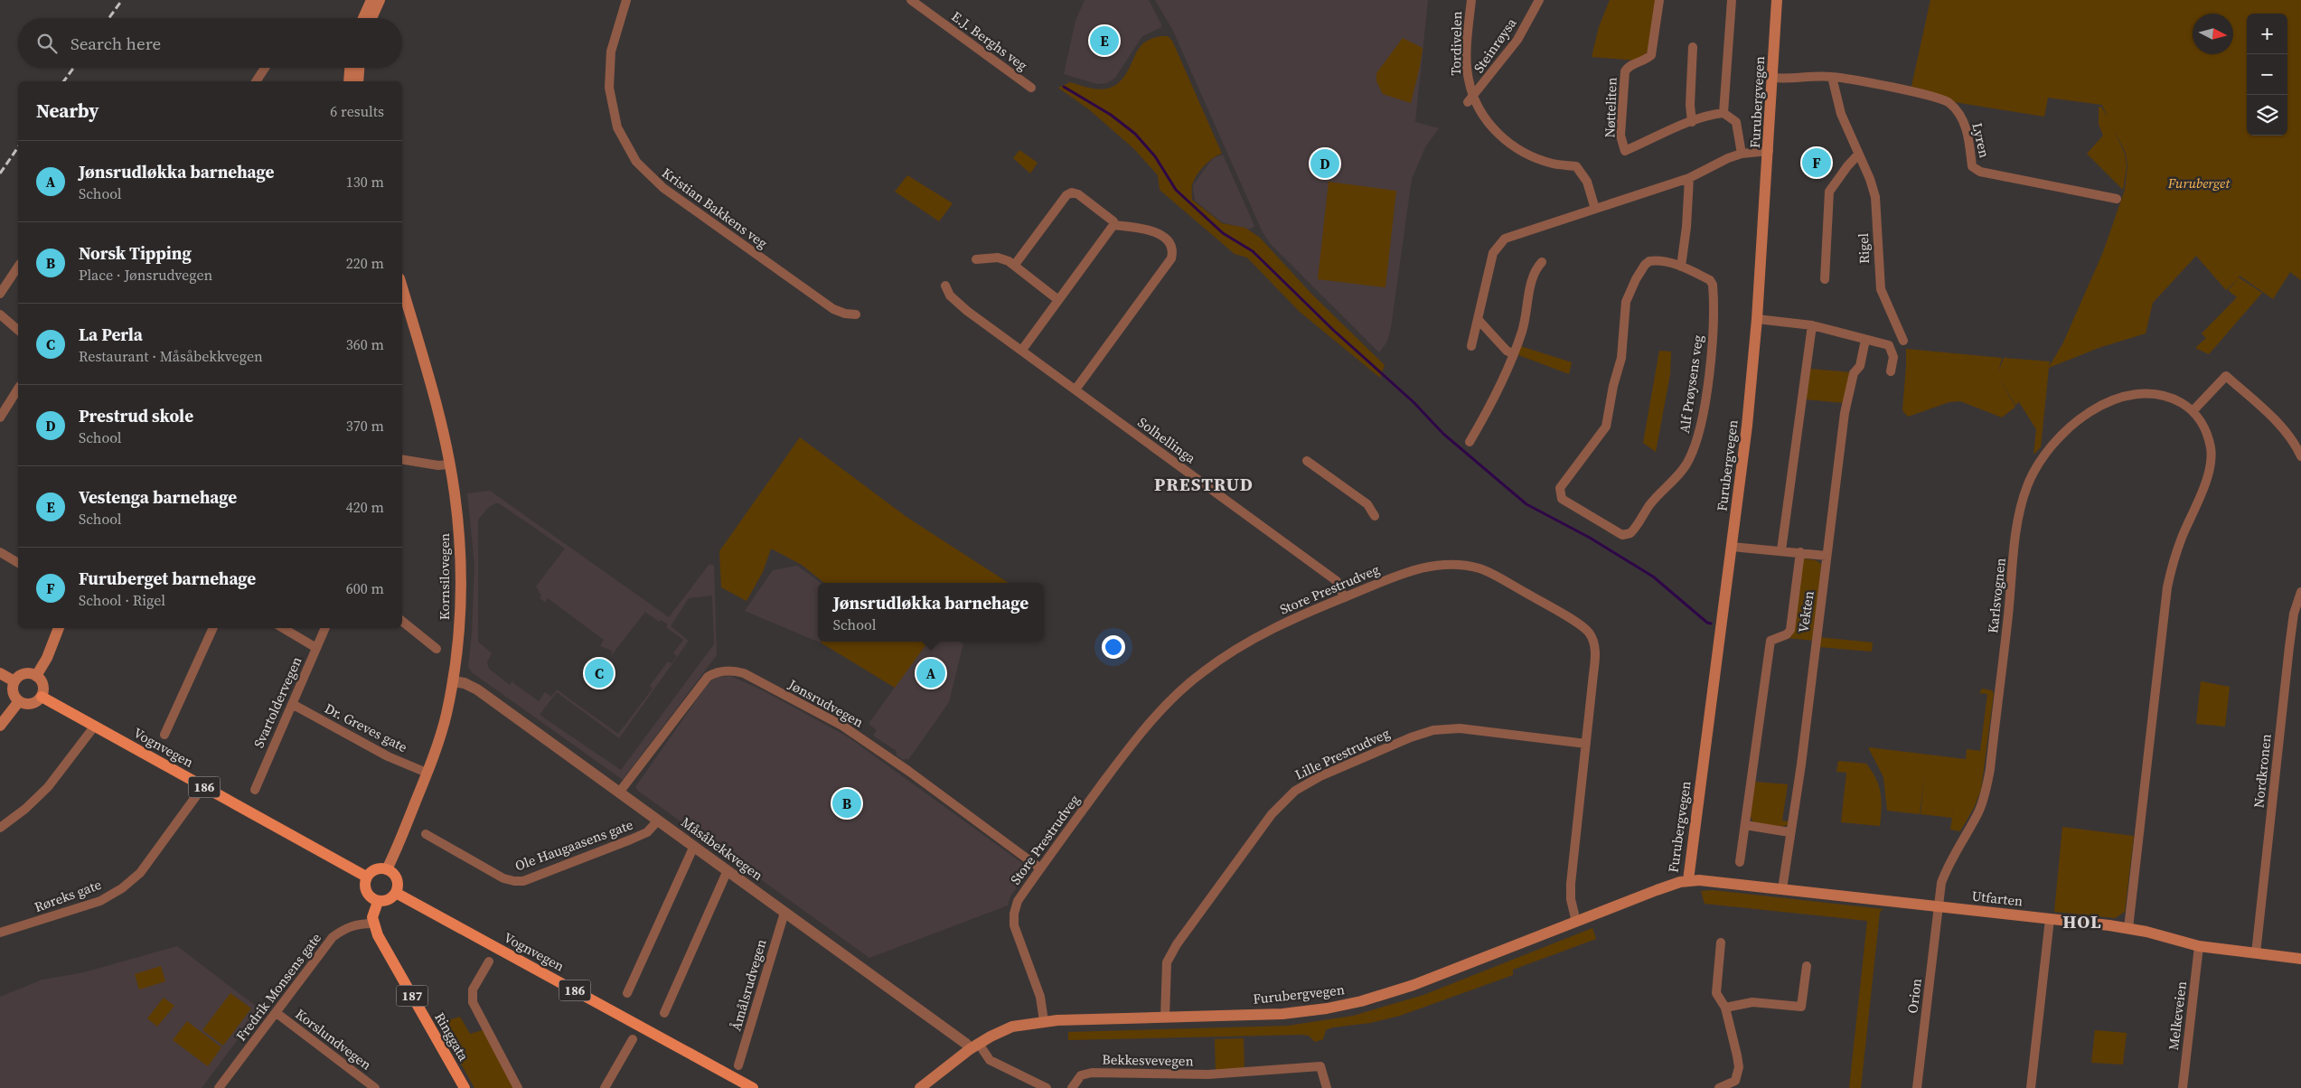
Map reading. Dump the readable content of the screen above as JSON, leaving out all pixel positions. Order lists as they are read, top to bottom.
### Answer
{
  "streets": {
    "main road": [
      "Furubergvegen",
      "Kornsilovegen",
      "Vognvegen",
      "186",
      "Utfarten",
      "187",
      "Ringgata"
    ],
    "street": [
      "E.J. Berghs veg",
      "Tordivelen",
      "Steinrøysa",
      "Nøtteliten",
      "Lyren",
      "Kristian Bakkens veg",
      "Rigel",
      "Alf Prøysens veg",
      "Solhellinga",
      "Store Prestrudveg",
      "Karlsvognen",
      "Vekten",
      "Svartoldervegen",
      "Jønsrudvegen",
      "Dr. Greves gate",
      "Lille Prestrudveg",
      "Nordkronen",
      "Ole Haugaasens gate",
      "Måsåbekkvegen",
      "Røreks gate",
      "Åmålsrudvegen",
      "Fredrik Monsens gate",
      "Orion",
      "Melkeveien",
      "Korslundvegen",
      "Bekkesvevegen"
    ]
  },
  "crossings": [
    ["Tordivelen", "Steinrøysa"],
    ["Furubergvegen", "Lyren"],
    ["Furubergvegen", "Store Prestrudveg"],
    ["Furubergvegen", "Lille Prestrudveg"],
    ["Furubergvegen", "Måsåbekkvegen"],
    ["Furubergvegen", "Utfarten"],
    ["Lyren", "Rigel"],
    ["Solhellinga", "Store Prestrudveg"],
    ["Kornsilovegen", "Dr. Greves gate"],
    ["Kornsilovegen", "Vognvegen"],
    ["Kornsilovegen", "Måsåbekkvegen"],
    ["Store Prestrudveg", "Jønsrudvegen"],
    ["Store Prestrudveg", "Lille Prestrudveg"],
    ["Karlsvognen", "Utfarten"],
    ["Karlsvognen", "Orion"],
    ["Vekten", "Utfarten"],
    ["Svartoldervegen", "Dr. Greves gate"],
    ["Jønsrudvegen", "Måsåbekkvegen"],
    ["Vognvegen", "Røreks gate"],
    ["Nordkronen", "Utfarten"],
    ["Ole Haugaasens gate", "Måsåbekkvegen"],
    ["Måsåbekkvegen", "Åmålsrudvegen"],
    ["Utfarten", "Orion"],
    ["Utfarten", "Melkeveien"],
    ["Fredrik Monsens gate", "Ringgata"],
    ["Fredrik Monsens gate", "Korslundvegen"]
  ],
  "districts": ["PRESTRUD", "HOL"],
  "parks": ["Furuberget"],
  "north": "right",
  "page": {
    "map_buttons": ["+", "−"],
    "search": "Search here",
    "pins": [
      "E",
      "F",
      "D",
      "A",
      "C",
      "B"
    ],
    "heading": ["Nearby", "6 results"],
    "list": [
      {
        "mark": "A",
        "name": "Jønsrudløkka barnehage",
        "note": "School",
        "value": "130 m"
      },
      {
        "mark": "B",
        "name": "Norsk Tipping",
        "note": "Place · Jønsrudvegen",
        "value": "220 m"
      },
      {
        "mark": "C",
        "name": "La Perla",
        "note": "Restaurant · Måsåbekkvegen",
        "value": "360 m"
      },
      {
        "mark": "D",
        "name": "Prestrud skole",
        "note": "School",
        "value": "370 m"
      },
      {
        "mark": "E",
        "name": "Vestenga barnehage",
        "note": "School",
        "value": "420 m"
      },
      {
        "mark": "F",
        "name": "Furuberget barnehage",
        "note": "School · Rigel",
        "value": "600 m"
      }
    ],
    "popup": ["Jønsrudløkka barnehage", "School"]
  }
}
